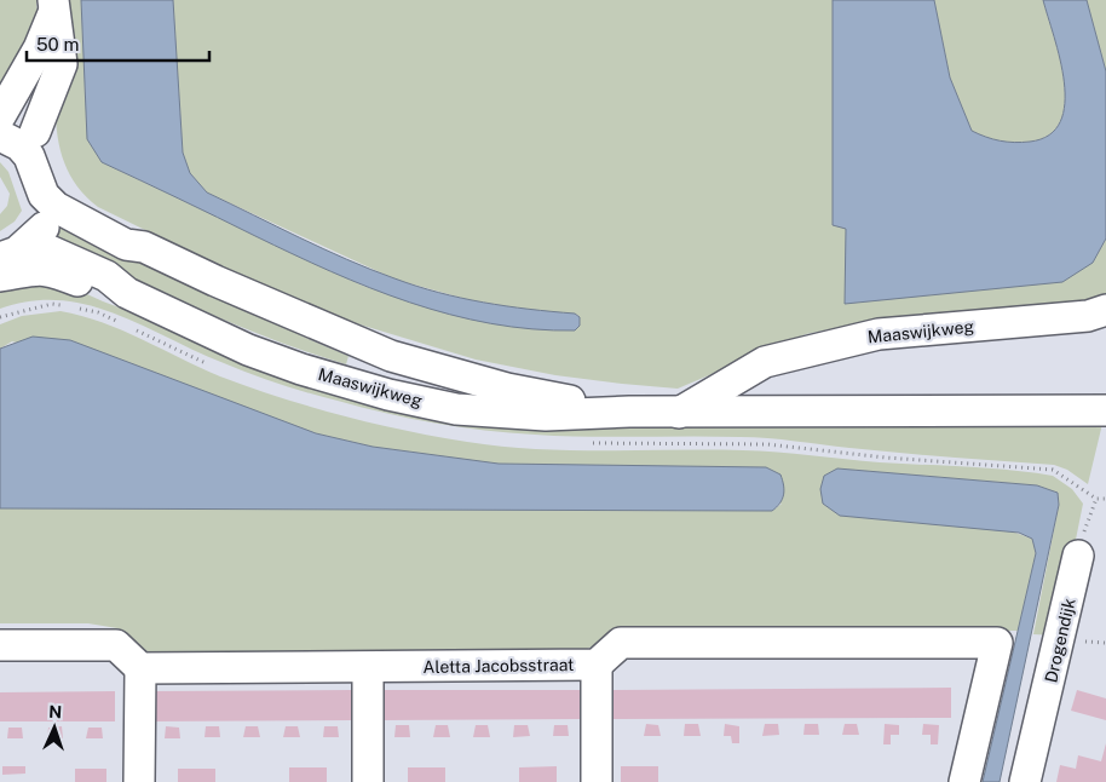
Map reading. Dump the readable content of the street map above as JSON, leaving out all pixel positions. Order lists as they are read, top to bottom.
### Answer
{
  "streets": {
    "street": ["Maaswijkweg", "Drogendijk", "Aletta Jacobsstraat"]
  },
  "scale_bar": "50 m",
  "north": "top"
}
